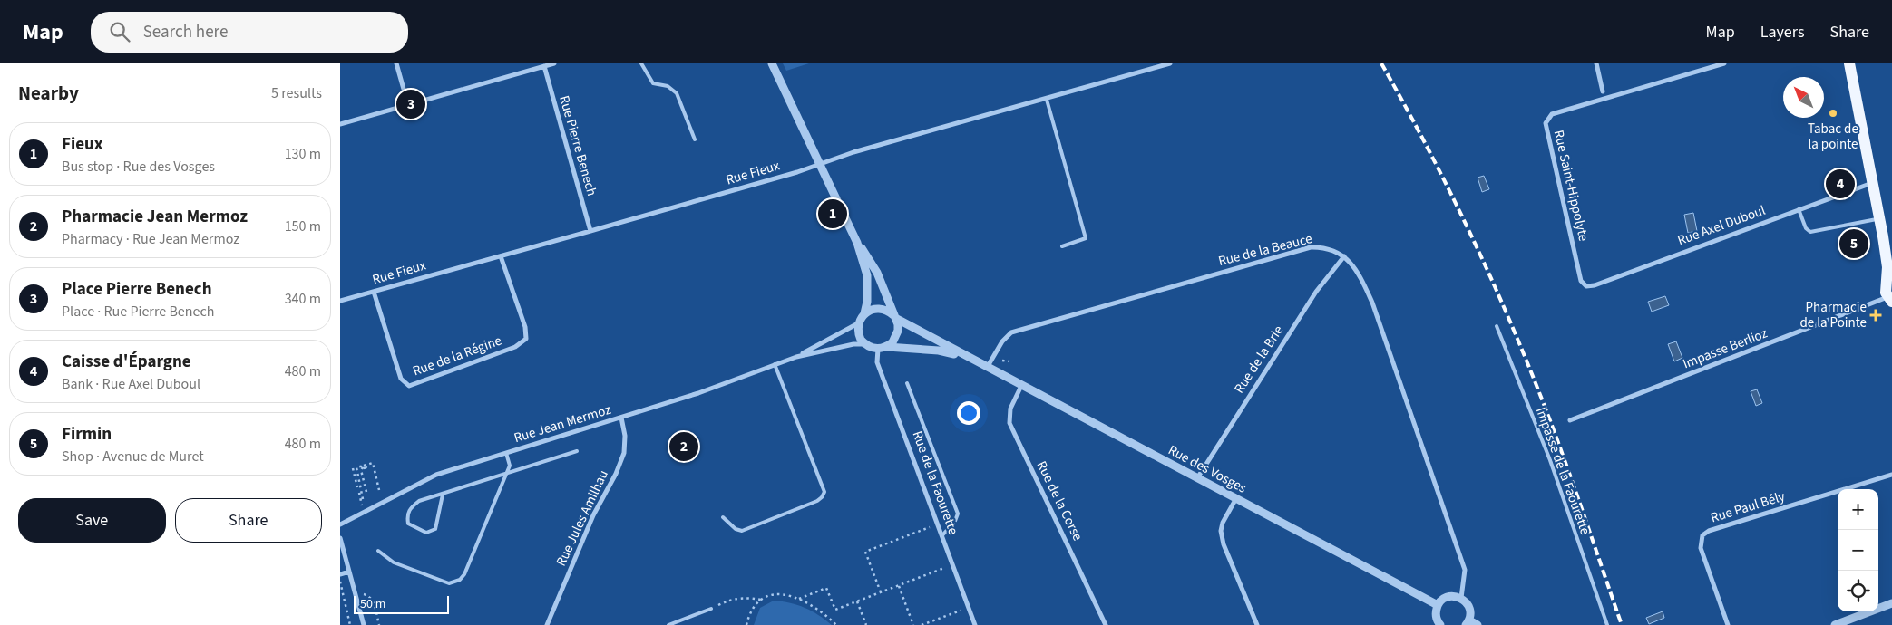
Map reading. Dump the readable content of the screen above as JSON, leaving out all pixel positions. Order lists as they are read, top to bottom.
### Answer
{
  "streets": {
    "street": [
      "Rue Pierre Benech",
      "Rue Fieux",
      "Rue Saint-Hippolyte",
      "Rue Axel Duboul",
      "Rue de la Beauce",
      "Impasse Berlioz",
      "Rue de la Régine",
      "Rue de la Brie",
      "Rue Jean Mermoz",
      "Rue des Vosges",
      "Rue de la Faourette",
      "Rue de la Corse",
      "Rue Paul Bély",
      "Rue Jules Amilhau"
    ],
    "lane": ["Impasse de la Faourette"]
  },
  "crossings": [
    ["Rue Pierre Benech", "Rue Fieux"],
    ["Rue Fieux", "Rue de la Régine"],
    ["Rue Saint-Hippolyte", "Rue Axel Duboul"],
    ["Rue de la Beauce", "Rue de la Brie"],
    ["Rue de la Beauce", "Rue des Vosges"],
    ["Rue de la Brie", "Rue des Vosges"],
    ["Rue Jean Mermoz", "Rue des Vosges"],
    ["Rue Jean Mermoz", "Rue de la Faourette"],
    ["Rue Jean Mermoz", "Rue Jules Amilhau"],
    ["Rue des Vosges", "Rue de la Faourette"],
    ["Rue des Vosges", "Rue de la Corse"]
  ],
  "places": {
    "other": ["Tabac de la pointe"],
    "health": ["Pharmacie de la Pointe"]
  },
  "scale_bar": "50 m",
  "north": "top left",
  "page": {
    "header": "Map",
    "search": "Search here",
    "nav": ["Map", "Layers", "Share"],
    "heading": ["Nearby", "5 results"],
    "pins": [
      "3",
      "4",
      "1",
      "5",
      "2"
    ],
    "list": [
      {
        "mark": "1",
        "name": "Fieux",
        "note": "Bus stop · Rue des Vosges",
        "value": "130 m"
      },
      {
        "mark": "2",
        "name": "Pharmacie Jean Mermoz",
        "note": "Pharmacy · Rue Jean Mermoz",
        "value": "150 m"
      },
      {
        "mark": "3",
        "name": "Place Pierre Benech",
        "note": "Place · Rue Pierre Benech",
        "value": "340 m"
      },
      {
        "mark": "4",
        "name": "Caisse d'Épargne",
        "note": "Bank · Rue Axel Duboul",
        "value": "480 m"
      },
      {
        "mark": "5",
        "name": "Firmin",
        "note": "Shop · Avenue de Muret",
        "value": "480 m"
      }
    ],
    "buttons": ["Save", "Share"],
    "map_buttons": ["+", "−"],
    "scale": "50 m"
  }
}
